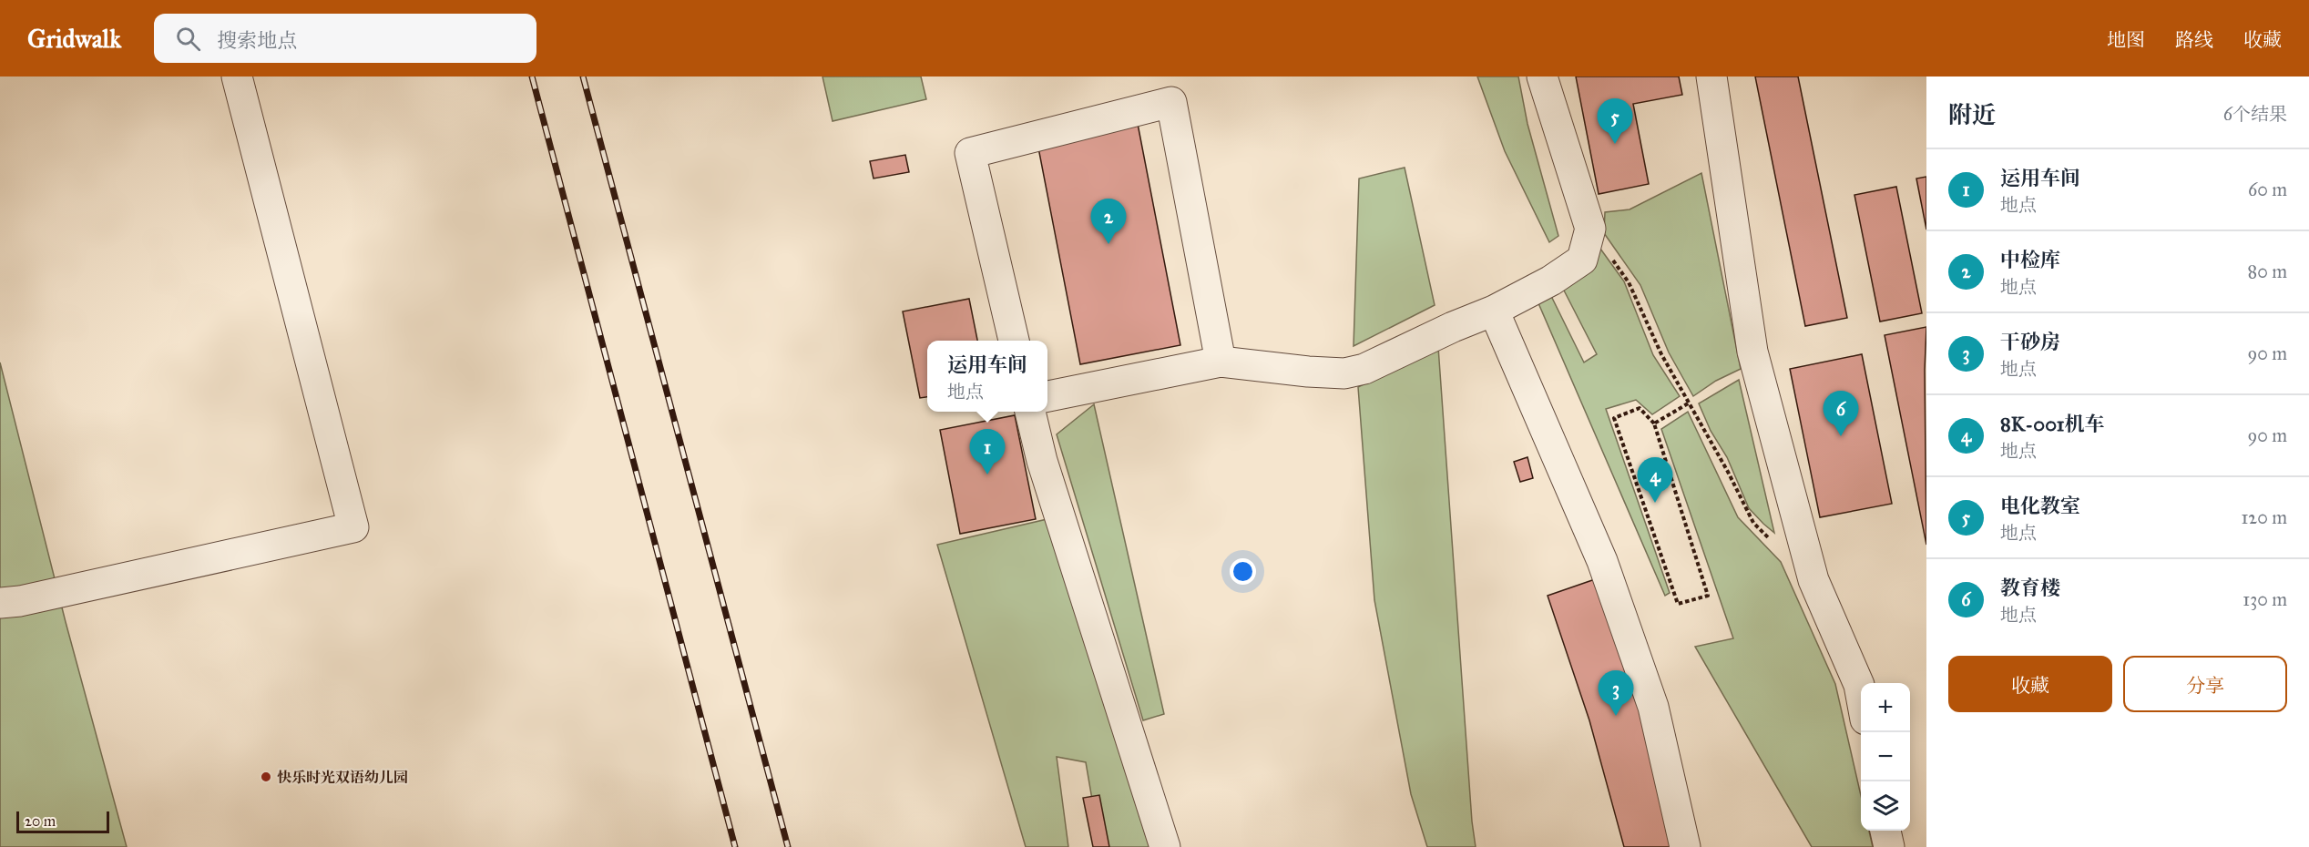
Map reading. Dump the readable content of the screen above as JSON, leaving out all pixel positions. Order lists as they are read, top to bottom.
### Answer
{
  "places": ["快乐时光双语幼儿园"],
  "scale_bar": "20 m",
  "page": {
    "header": "Gridwalk",
    "search": "搜索地点",
    "nav": ["地图", "路线", "收藏"],
    "heading": ["附近", "6个结果"],
    "pins": [
      "5",
      "2",
      "6",
      "1",
      "4",
      "3"
    ],
    "list": [
      {
        "mark": "1",
        "name": "运用车间",
        "note": "地点",
        "value": "60 m"
      },
      {
        "mark": "2",
        "name": "中检库",
        "note": "地点",
        "value": "80 m"
      },
      {
        "mark": "3",
        "name": "干砂房",
        "note": "地点",
        "value": "90 m"
      },
      {
        "mark": "4",
        "name": "8K-001机车",
        "note": "地点",
        "value": "90 m"
      },
      {
        "mark": "5",
        "name": "电化教室",
        "note": "地点",
        "value": "120 m"
      },
      {
        "mark": "6",
        "name": "教育楼",
        "note": "地点",
        "value": "130 m"
      }
    ],
    "popup": ["运用车间", "地点"],
    "buttons": ["收藏", "分享"],
    "map_buttons": ["+", "−"],
    "scale": "20 m"
  }
}
